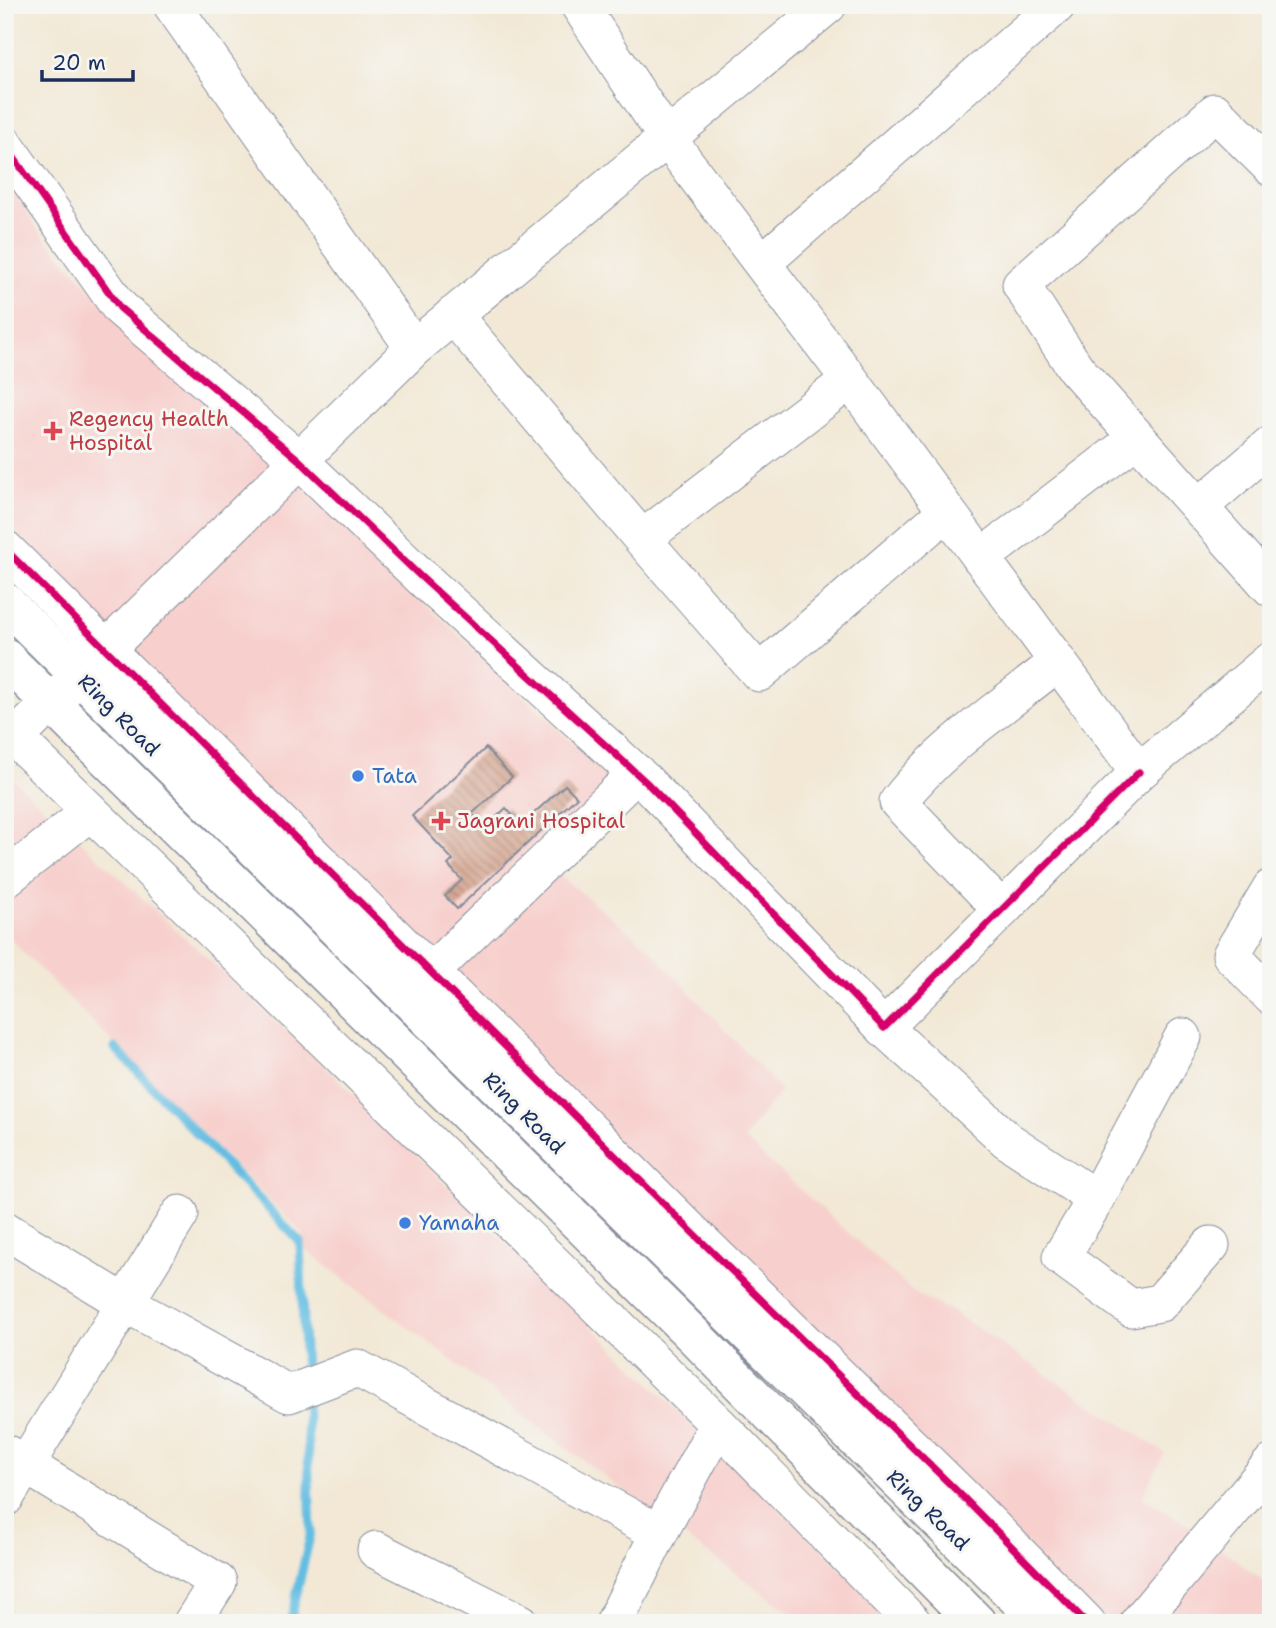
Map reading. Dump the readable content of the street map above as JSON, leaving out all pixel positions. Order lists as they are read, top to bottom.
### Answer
{
  "streets": {
    "highway": ["Ring Road"]
  },
  "places": {
    "health": ["Regency Health Hospital", "Jagrani Hospital"],
    "other": ["Tata", "Yamaha"]
  },
  "scale_bar": "20 m"
}
